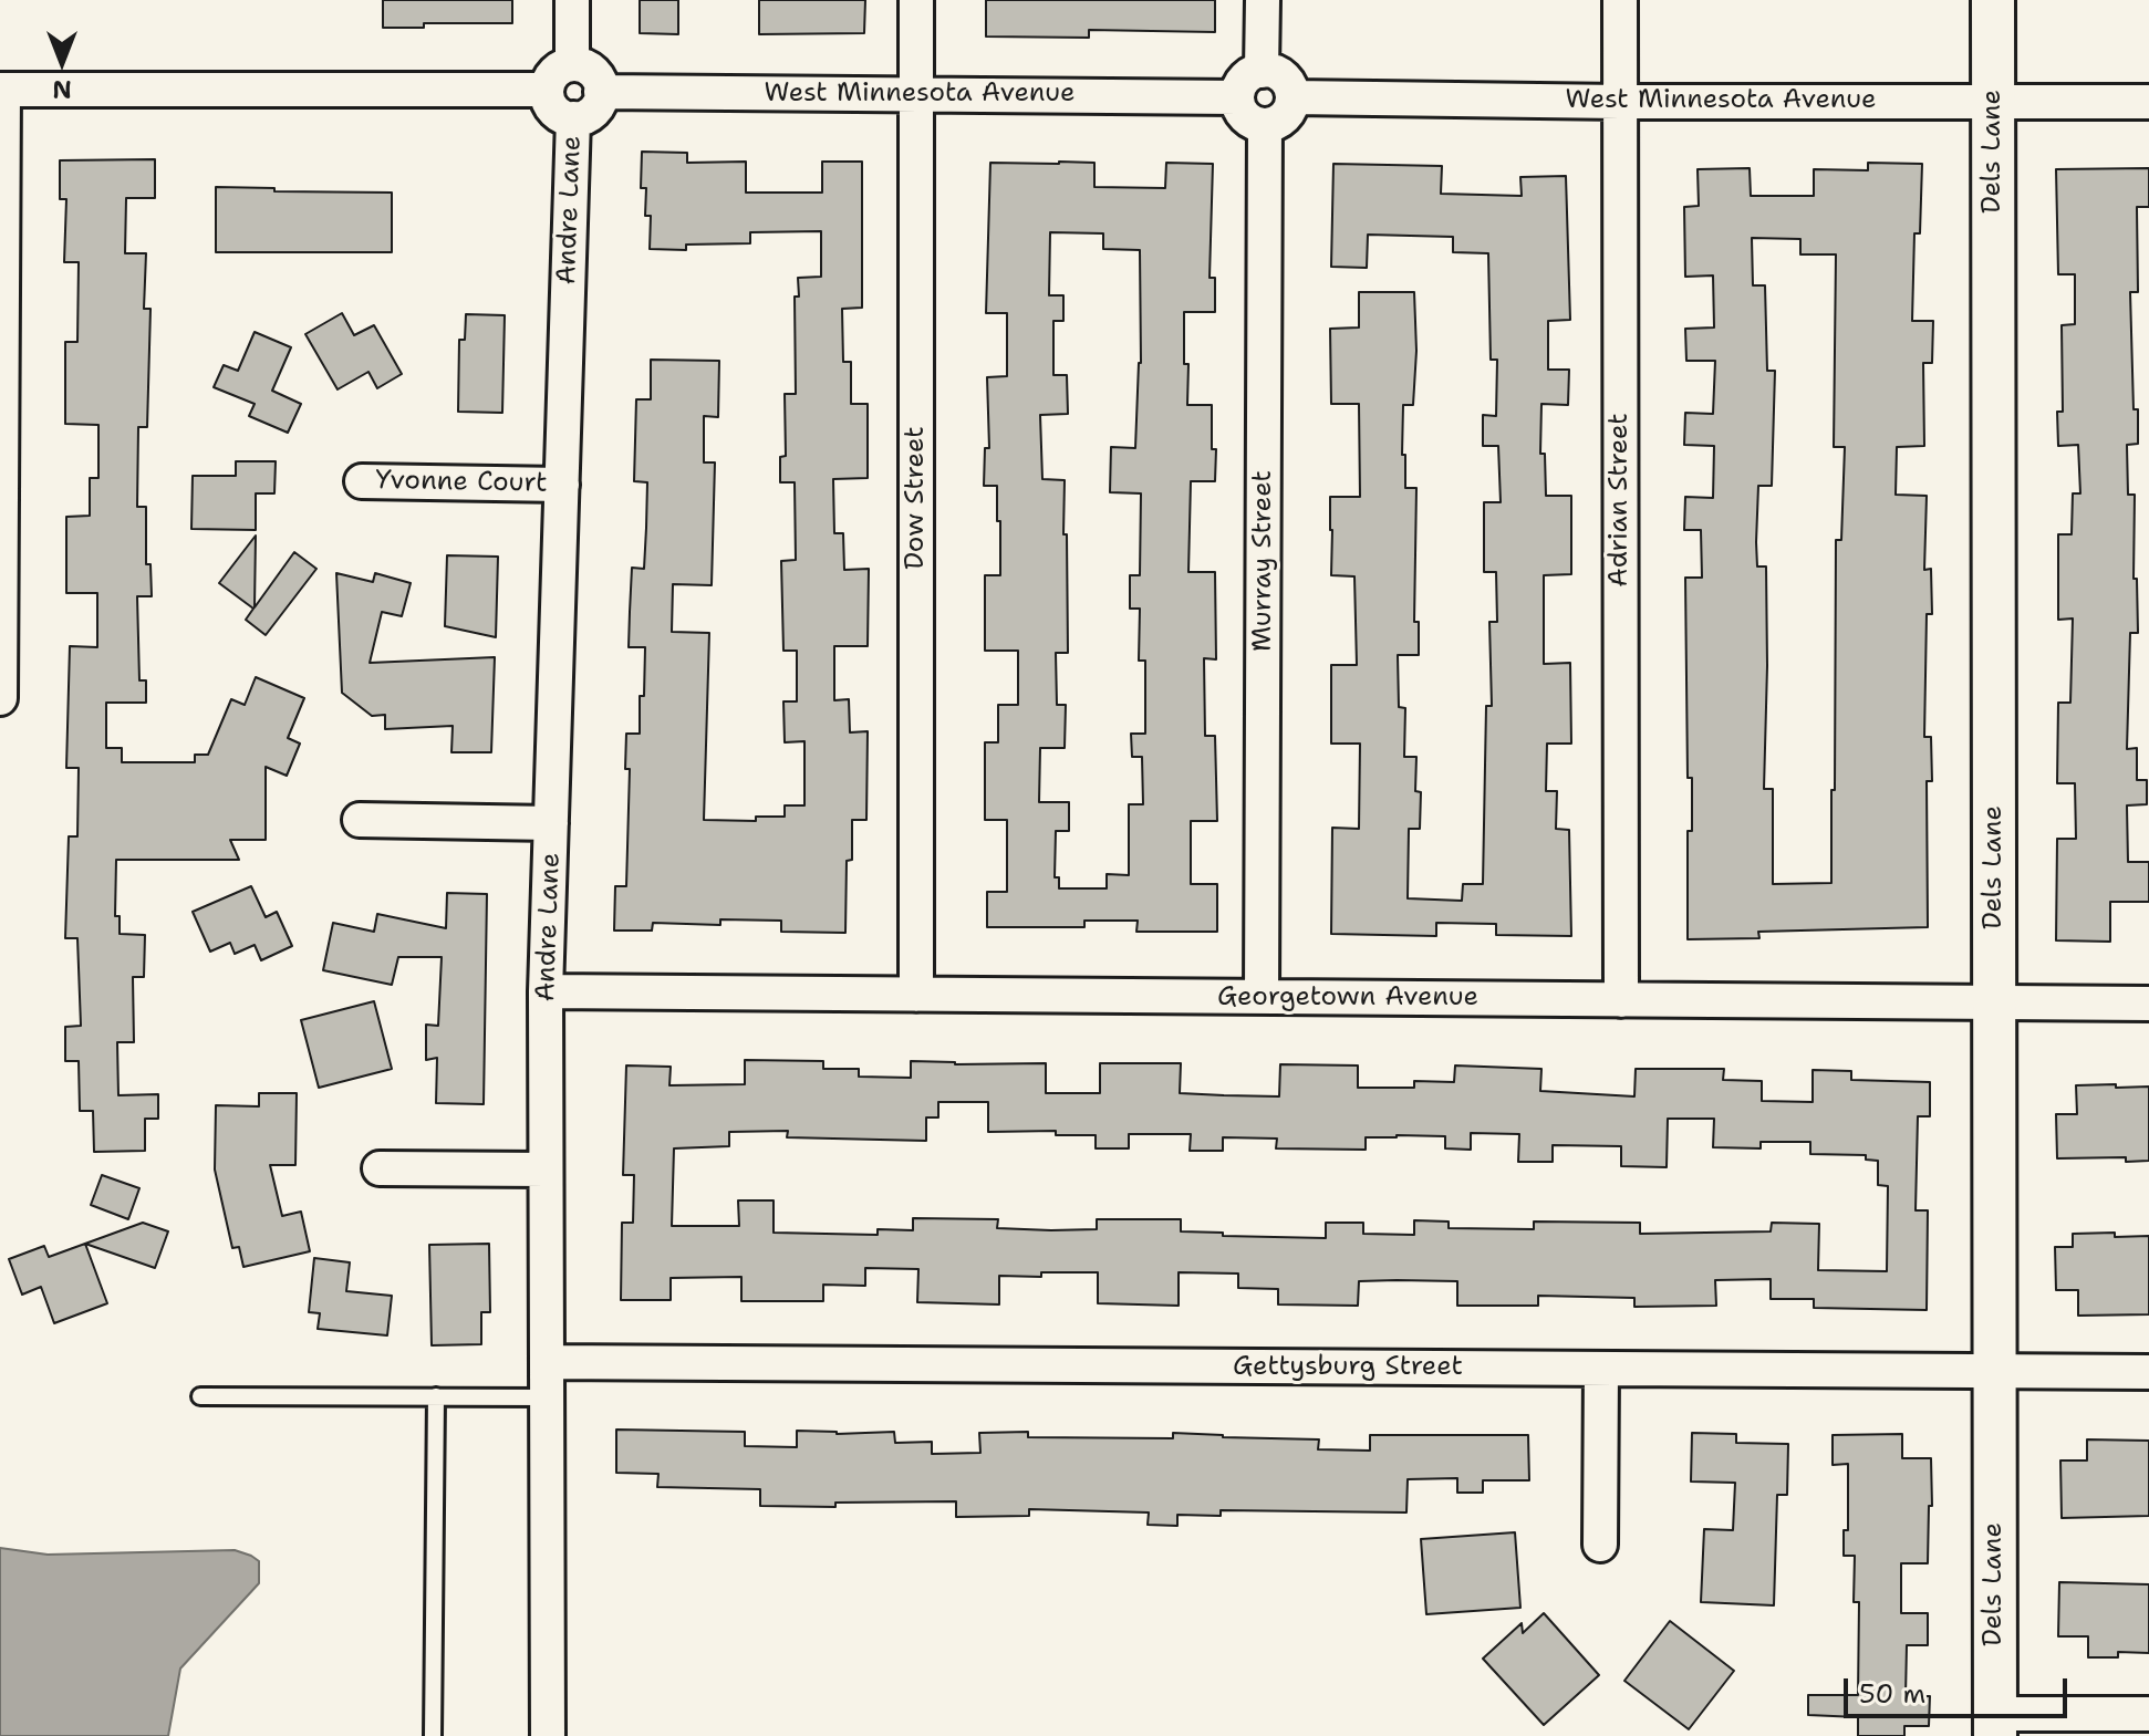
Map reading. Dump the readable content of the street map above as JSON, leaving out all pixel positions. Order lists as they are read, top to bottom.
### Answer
{
  "streets": {
    "street": [
      "West Minnesota Avenue",
      "Dels Lane",
      "Andre Lane",
      "Yvonne Court",
      "Dow Street",
      "Adrian Street",
      "Murray Street",
      "Georgetown Avenue",
      "Gettysburg Street"
    ]
  },
  "crossings": [
    ["West Minnesota Avenue", "Dels Lane"],
    ["West Minnesota Avenue", "Andre Lane"],
    ["West Minnesota Avenue", "Dow Street"],
    ["West Minnesota Avenue", "Adrian Street"],
    ["West Minnesota Avenue", "Murray Street"],
    ["Dels Lane", "Georgetown Avenue"],
    ["Dels Lane", "Gettysburg Street"],
    ["Andre Lane", "Yvonne Court"],
    ["Andre Lane", "Georgetown Avenue"],
    ["Andre Lane", "Gettysburg Street"],
    ["Dow Street", "Georgetown Avenue"],
    ["Adrian Street", "Georgetown Avenue"],
    ["Murray Street", "Georgetown Avenue"]
  ],
  "scale_bar": "50 m",
  "north": "bottom"
}
